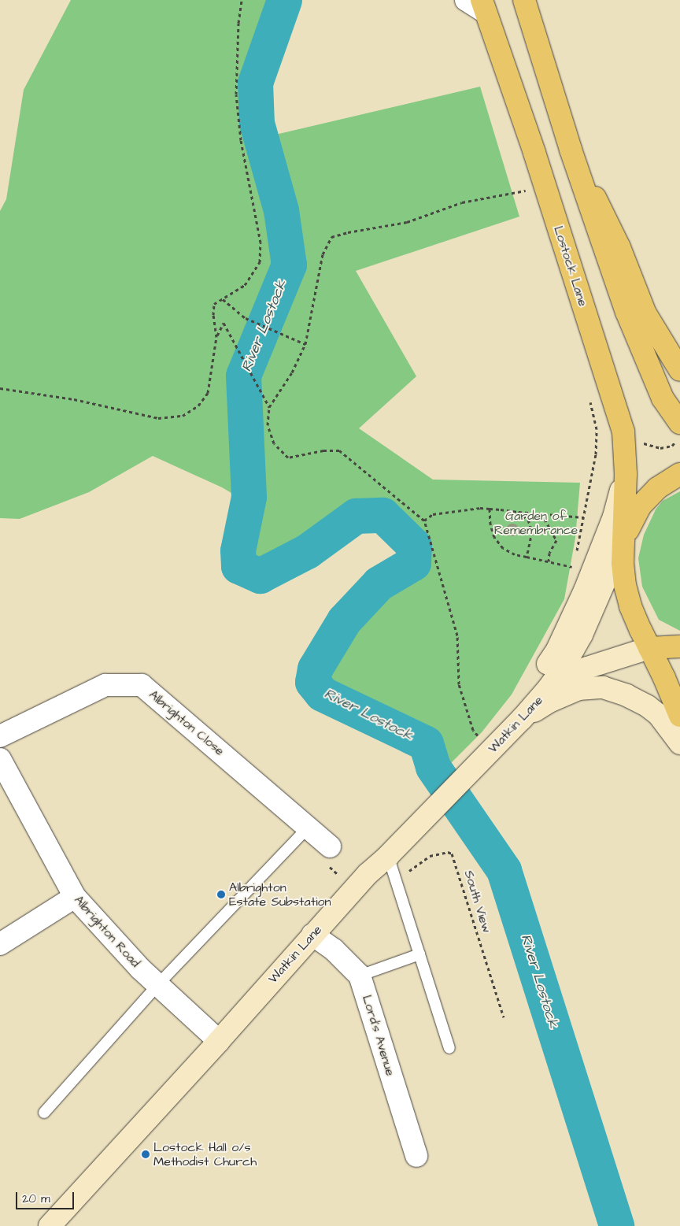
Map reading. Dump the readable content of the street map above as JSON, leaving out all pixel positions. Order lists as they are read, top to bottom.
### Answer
{
  "streets": {
    "main road": ["Lostock Lane", "Watkin Lane"],
    "street": ["Albrighton Close", "Albrighton Road", "Lord's Avenue"],
    "path": ["South View"]
  },
  "crossings": [
    ["Lostock Lane", "Watkin Lane"],
    ["Watkin Lane", "Albrighton Road"],
    ["Watkin Lane", "Lord's Avenue"]
  ],
  "water": ["River Lostock"],
  "parks": ["Garden of Remembrance"],
  "places": ["Albrighton Estate Substation", "Lostock Hall o/s Methodist Church"],
  "scale_bar": "20 m"
}
